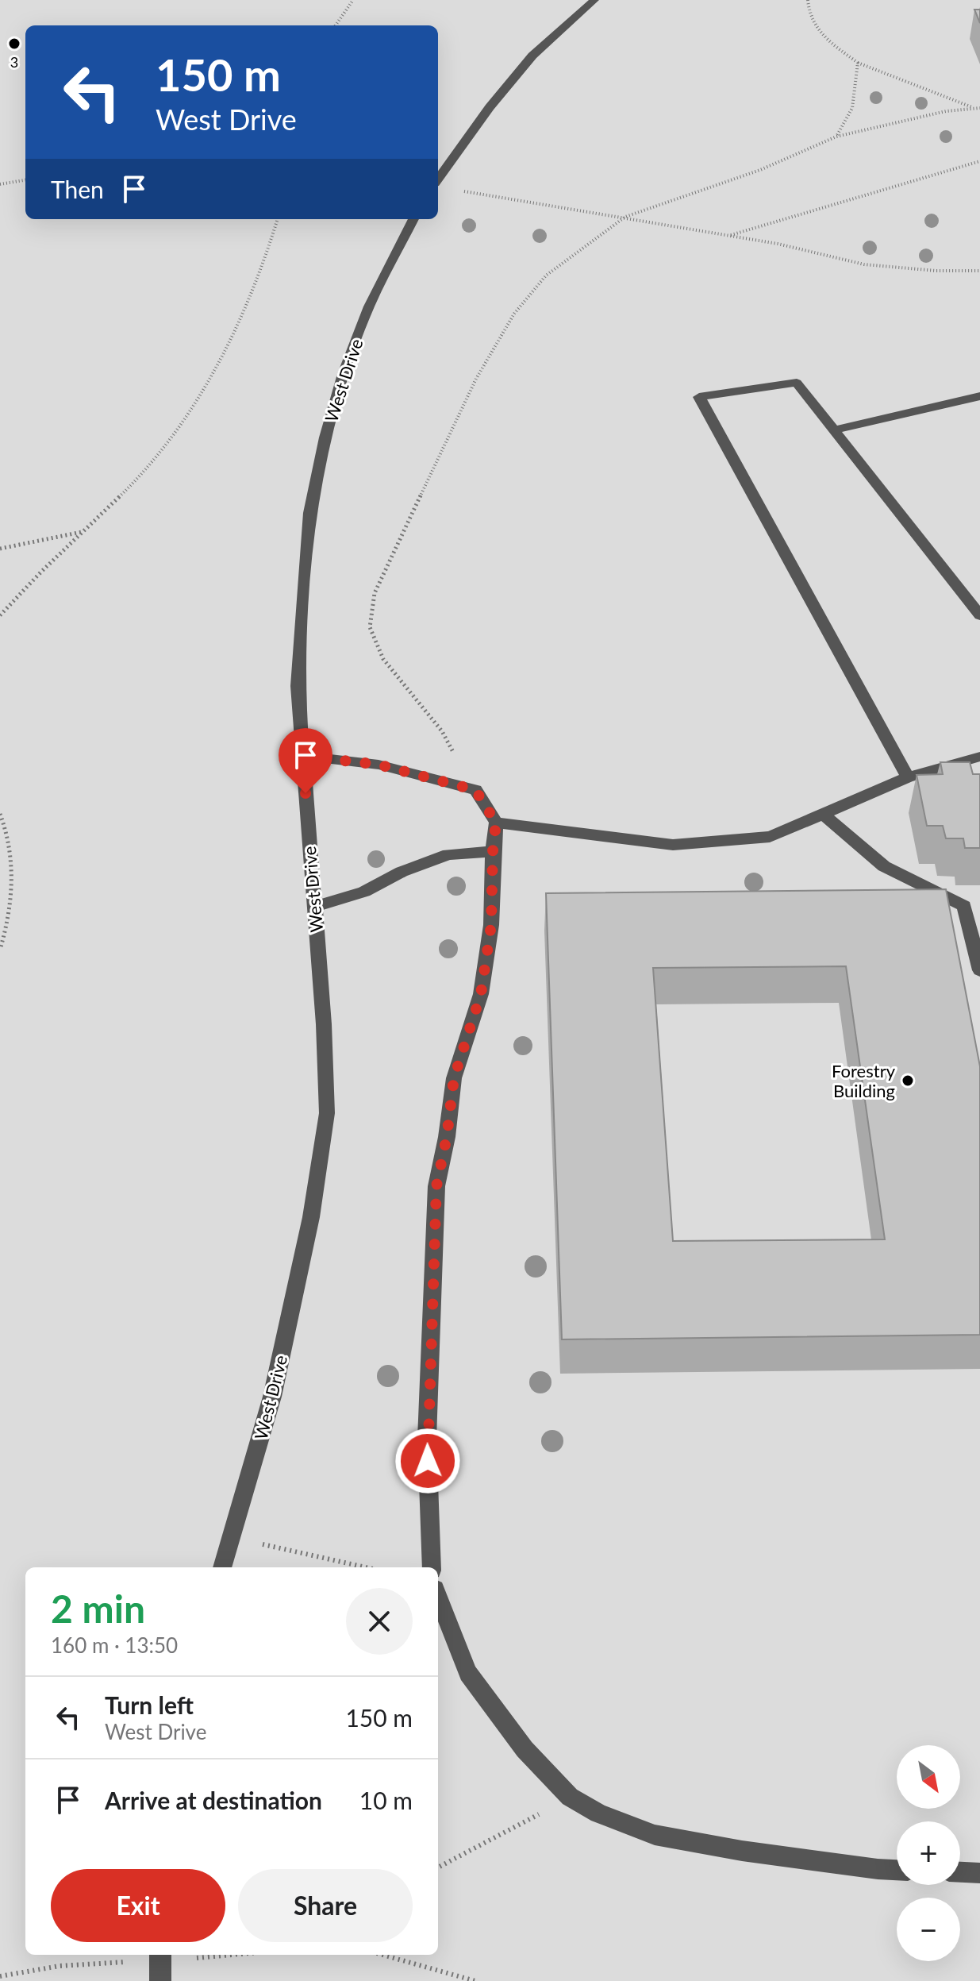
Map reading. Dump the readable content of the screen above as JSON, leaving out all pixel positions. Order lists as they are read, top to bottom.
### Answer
{
  "streets": {
    "street": ["West Drive"]
  },
  "places": ["3", "Forestry Building"],
  "north": "bottom right",
  "page": {
    "turn": ["150 m", "West Drive"],
    "then": "Then",
    "heading": ["2 min", "160 m · 13:50"],
    "list": [
      {
        "name": "Turn left",
        "note": "West Drive",
        "value": "150 m"
      },
      {
        "name": "Arrive at destination",
        "value": "10 m"
      }
    ],
    "map_buttons": ["+", "−"],
    "buttons": ["Exit", "Share"]
  }
}
